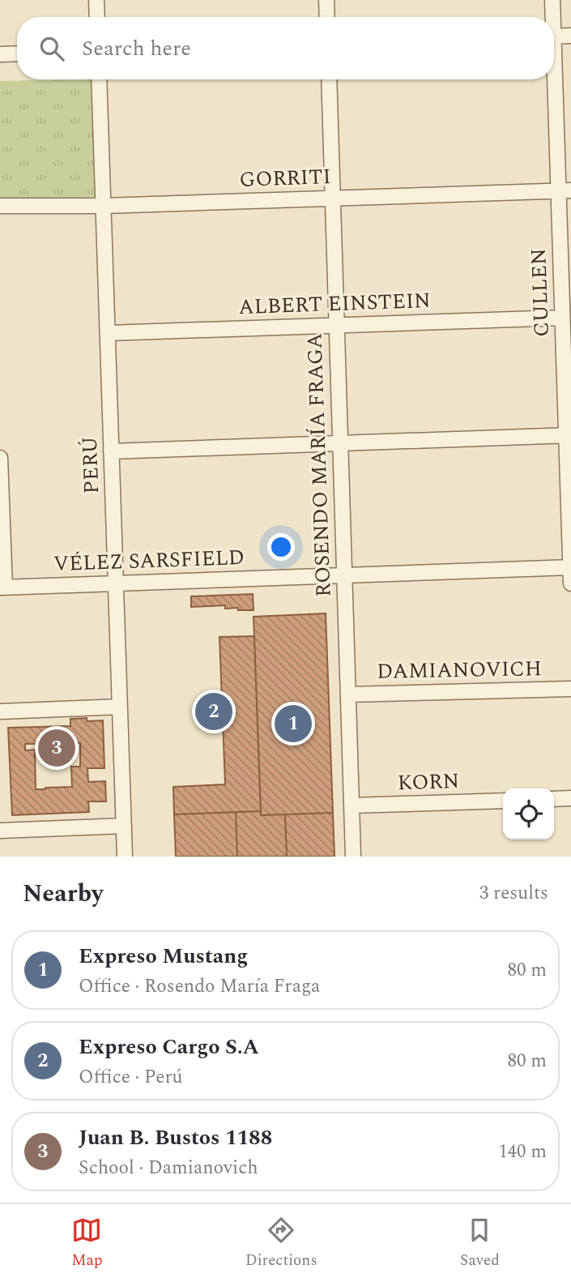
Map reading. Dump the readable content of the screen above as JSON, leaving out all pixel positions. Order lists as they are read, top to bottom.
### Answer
{
  "streets": {
    "street": [
      "GORRITI",
      "CULLEN",
      "ALBERT EINSTEIN",
      "PERÚ",
      "ROSENDO MARÍA FRAGA",
      "VÉLEZ SARSFIELD",
      "DAMIANOVICH",
      "KORN"
    ]
  },
  "crossings": [
    ["GORRITI", "CULLEN"],
    ["GORRITI", "PERÚ"],
    ["GORRITI", "ROSENDO MARÍA FRAGA"],
    ["CULLEN", "ALBERT EINSTEIN"],
    ["CULLEN", "VÉLEZ SARSFIELD"],
    ["ALBERT EINSTEIN", "PERÚ"],
    ["ALBERT EINSTEIN", "ROSENDO MARÍA FRAGA"],
    ["PERÚ", "VÉLEZ SARSFIELD"],
    ["ROSENDO MARÍA FRAGA", "VÉLEZ SARSFIELD"],
    ["ROSENDO MARÍA FRAGA", "DAMIANOVICH"],
    ["ROSENDO MARÍA FRAGA", "KORN"]
  ],
  "page": {
    "search": "Search here",
    "pins": ["2", "1", "3"],
    "heading": ["Nearby", "3 results"],
    "list": [
      {
        "mark": "1",
        "name": "Expreso Mustang",
        "note": "Office · Rosendo María Fraga",
        "value": "80 m"
      },
      {
        "mark": "2",
        "name": "Expreso Cargo S.A",
        "note": "Office · Perú",
        "value": "80 m"
      },
      {
        "mark": "3",
        "name": "Juan B. Bustos 1188",
        "note": "School · Damianovich",
        "value": "140 m"
      }
    ],
    "nav": ["Map", "Directions", "Saved"]
  }
}
